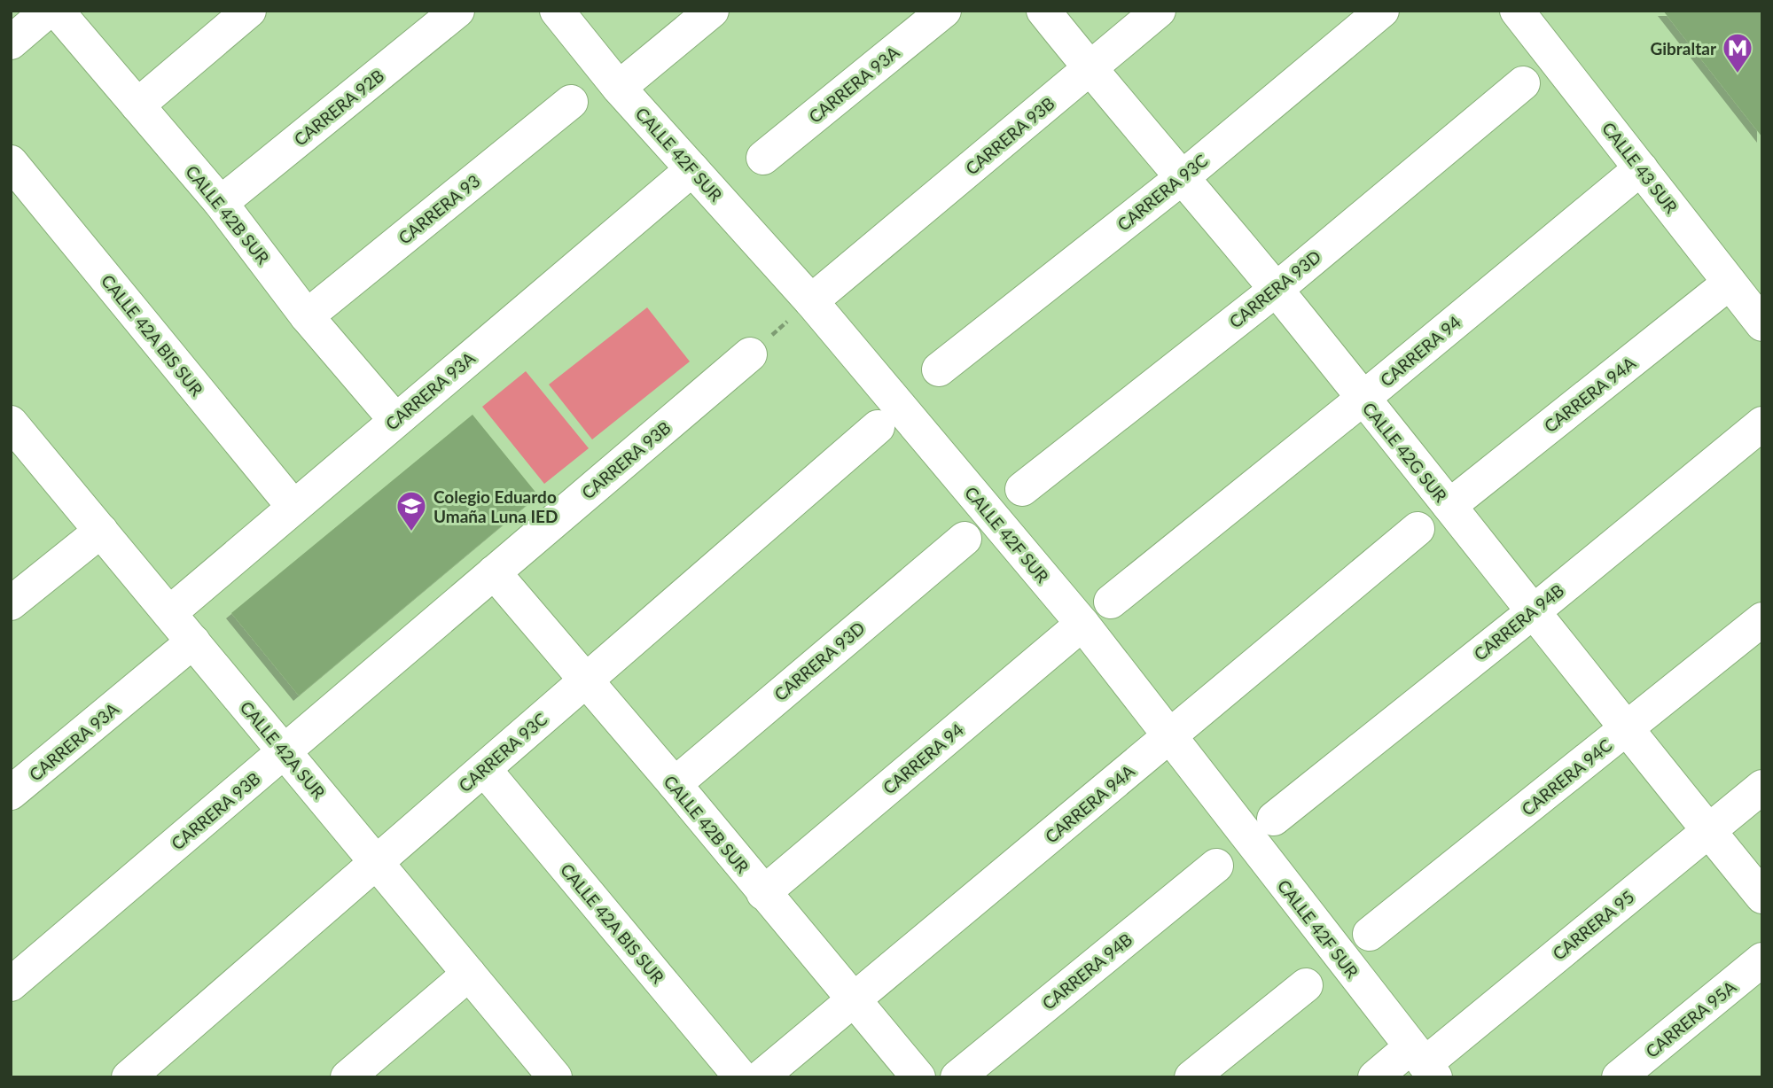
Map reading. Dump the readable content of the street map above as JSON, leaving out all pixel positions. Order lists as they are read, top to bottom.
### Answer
{
  "streets": {
    "street": [
      "CARRERA 93A",
      "CARRERA 92B",
      "CARRERA 93B",
      "CALLE 42F SUR",
      "CALLE 43 SUR",
      "CARRERA 93C",
      "CARRERA 93",
      "CALLE 42B SUR",
      "CARRERA 93D",
      "CALLE 42A BIS SUR",
      "CARRERA 94",
      "CARRERA 94A",
      "CALLE 42G SUR",
      "CARRERA 94B",
      "CALLE 42A SUR",
      "CARRERA 94C",
      "CARRERA 95",
      "CARRERA 95A"
    ]
  },
  "crossings": [
    ["CARRERA 93A", "CALLE 42F SUR"],
    ["CARRERA 93A", "CALLE 42B SUR"],
    ["CARRERA 93A", "CALLE 42A BIS SUR"],
    ["CARRERA 93A", "CALLE 42A SUR"],
    ["CARRERA 92B", "CALLE 42B SUR"],
    ["CARRERA 93B", "CALLE 42F SUR"],
    ["CARRERA 93B", "CALLE 42B SUR"],
    ["CARRERA 93B", "CALLE 42G SUR"],
    ["CARRERA 93B", "CALLE 42A SUR"],
    ["CALLE 42F SUR", "CARRERA 94"],
    ["CALLE 42F SUR", "CARRERA 94A"],
    ["CALLE 42F SUR", "CARRERA 95"],
    ["CALLE 43 SUR", "CARRERA 94"],
    ["CALLE 43 SUR", "CARRERA 94A"],
    ["CARRERA 93C", "CALLE 42B SUR"],
    ["CARRERA 93C", "CALLE 42A BIS SUR"],
    ["CARRERA 93C", "CALLE 42G SUR"],
    ["CARRERA 93C", "CALLE 42A SUR"],
    ["CARRERA 93", "CALLE 42B SUR"],
    ["CALLE 42B SUR", "CARRERA 93D"],
    ["CALLE 42B SUR", "CARRERA 94"],
    ["CALLE 42B SUR", "CARRERA 94A"],
    ["CARRERA 93D", "CALLE 42G SUR"],
    ["CARRERA 94", "CALLE 42G SUR"],
    ["CARRERA 94A", "CALLE 42G SUR"],
    ["CALLE 42G SUR", "CARRERA 94B"],
    ["CALLE 42G SUR", "CARRERA 94C"],
    ["CALLE 42G SUR", "CARRERA 95"]
  ],
  "places": {
    "metro station": ["Gibraltar"],
    "school or university": ["Colegio Eduardo Umaña Luna IED"]
  }
}
